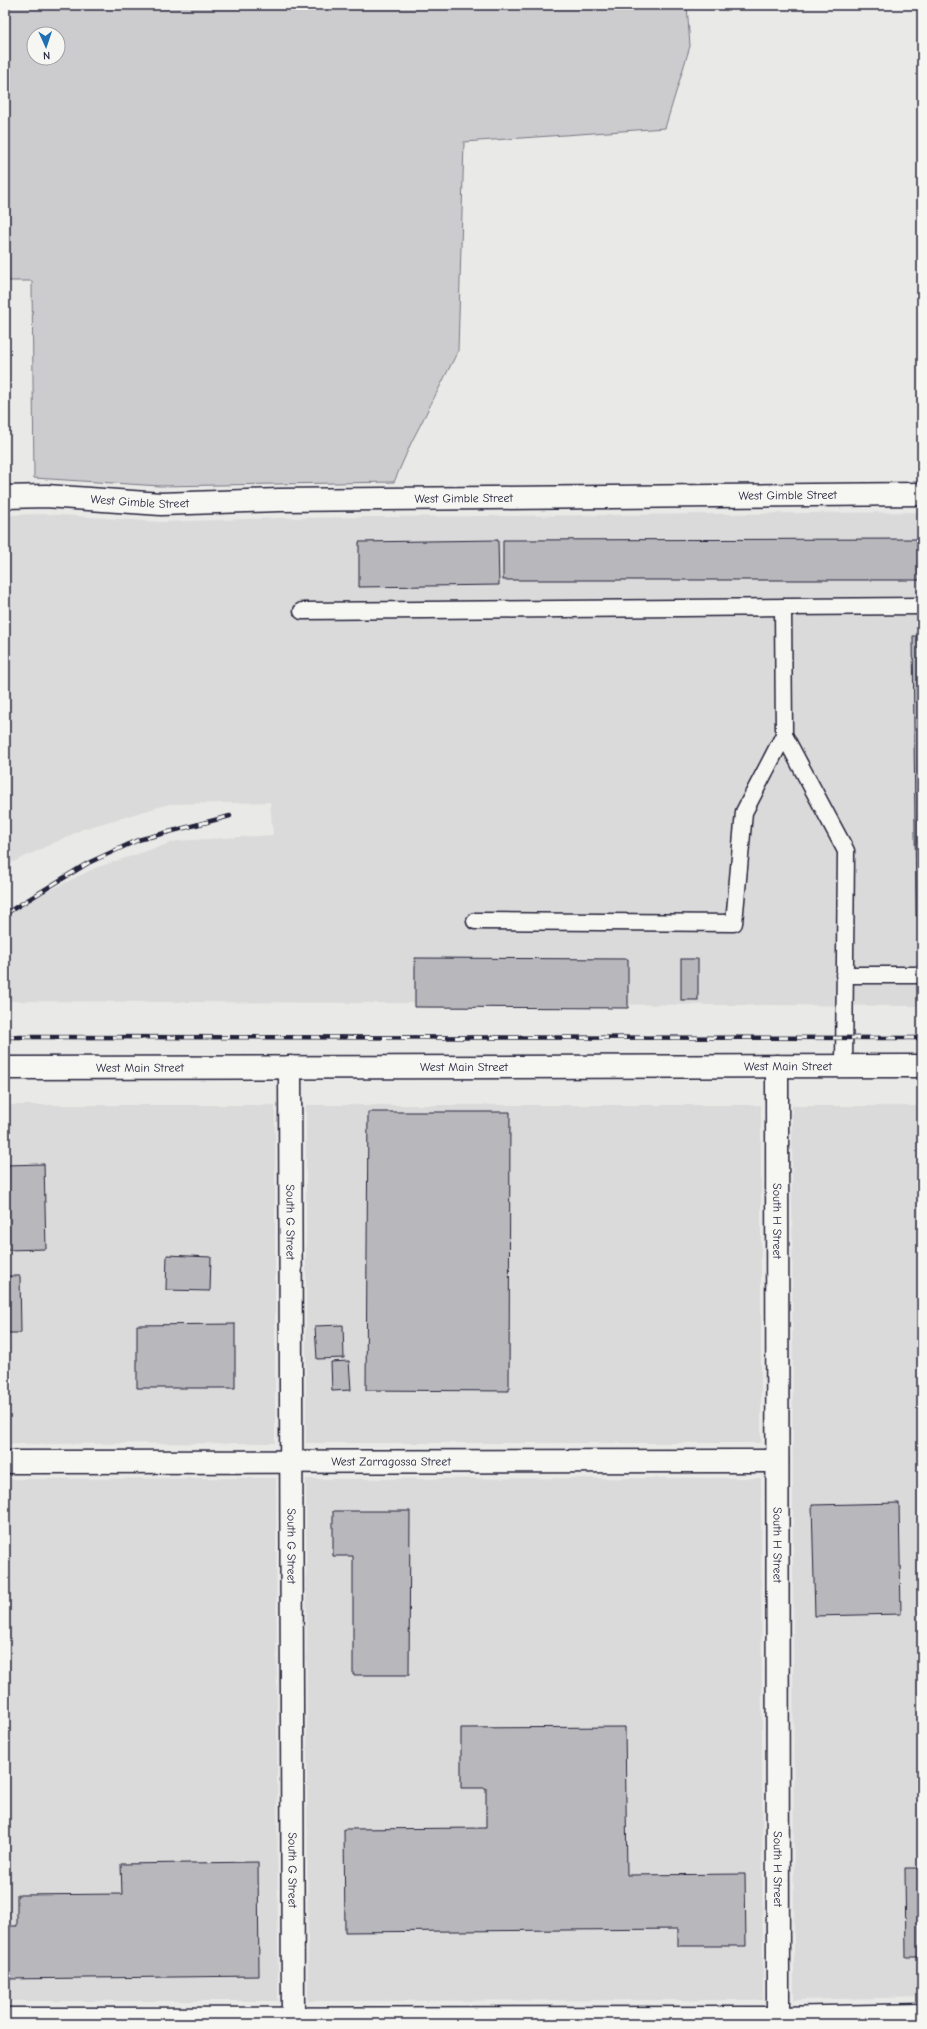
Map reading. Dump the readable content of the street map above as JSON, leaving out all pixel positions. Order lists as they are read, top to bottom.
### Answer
{
  "streets": {
    "street": [
      "West Gimble Street",
      "West Main Street",
      "South H Street",
      "South G Street",
      "West Zarragossa Street"
    ]
  },
  "crossings": [
    ["West Main Street", "South H Street"],
    ["West Main Street", "South G Street"],
    ["South H Street", "West Zarragossa Street"],
    ["South G Street", "West Zarragossa Street"]
  ],
  "north": "bottom"
}
